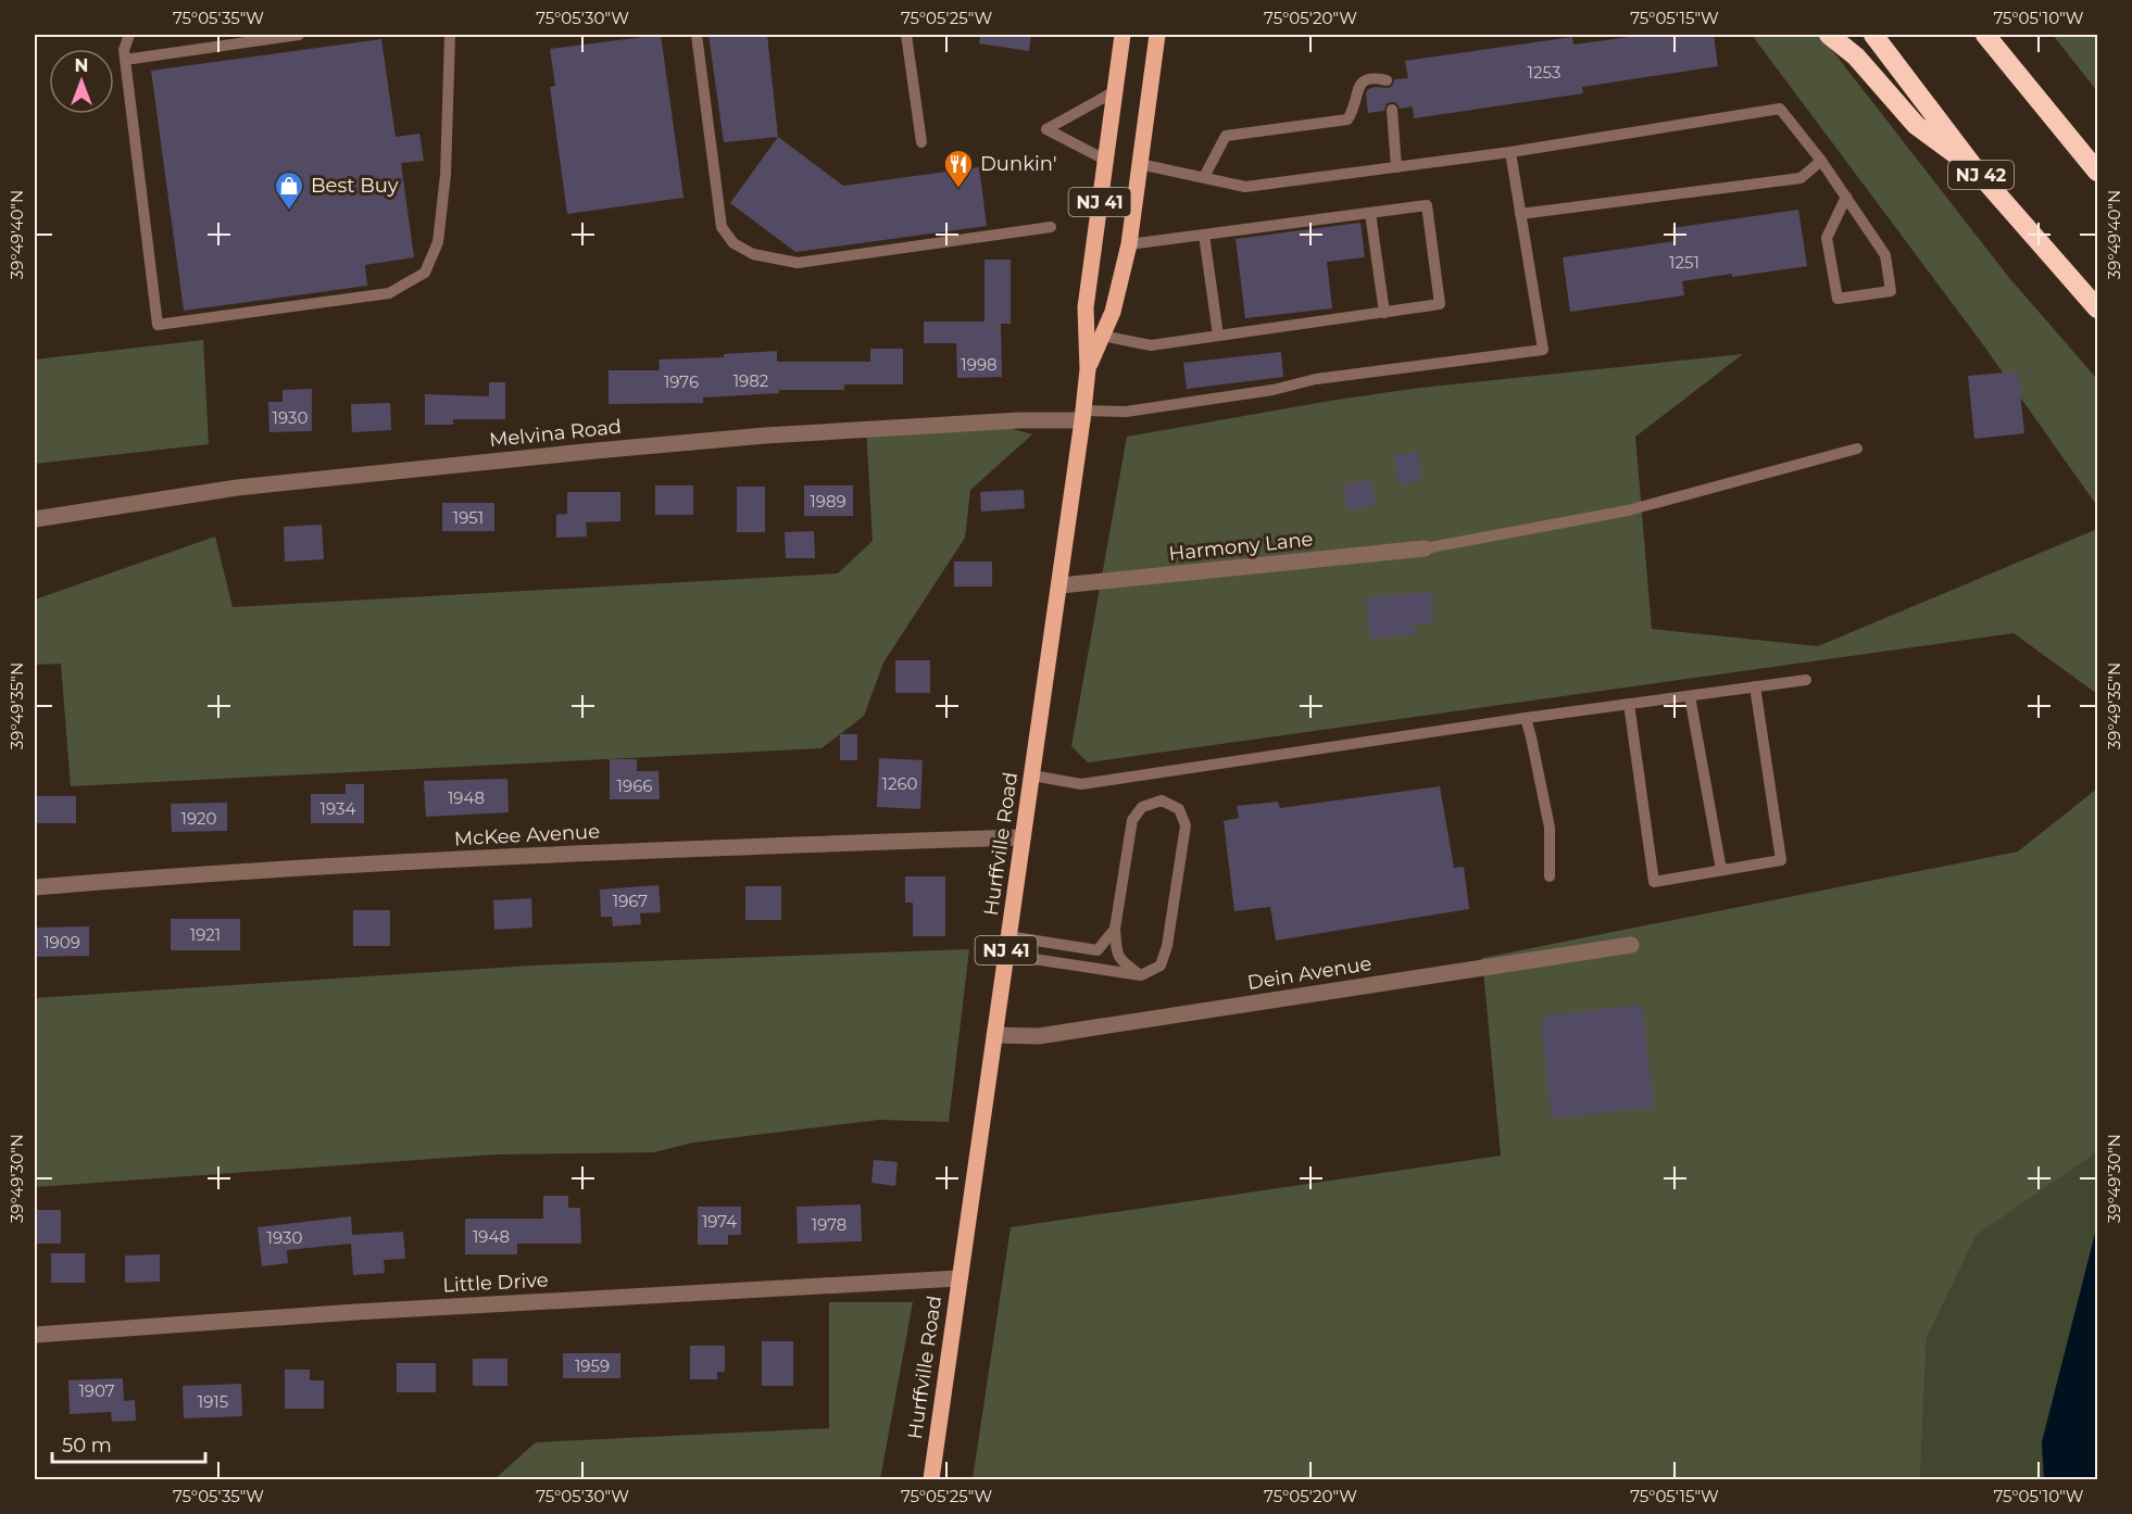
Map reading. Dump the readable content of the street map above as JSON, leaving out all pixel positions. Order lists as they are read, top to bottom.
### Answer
{
  "streets": {
    "highway": ["NJ 42"],
    "main road": ["NJ 41", "Hurffville Road"],
    "street": [
      "Melvina Road",
      "Harmony Lane",
      "McKee Avenue",
      "Dein Avenue",
      "Little Drive"
    ]
  },
  "crossings": [
    ["Melvina Road", "Hurffville Road"],
    ["Harmony Lane", "Hurffville Road"],
    ["McKee Avenue", "Hurffville Road"],
    ["Hurffville Road", "Dein Avenue"],
    ["Hurffville Road", "Little Drive"]
  ],
  "places": {
    "restaurant": ["Dunkin'"],
    "shop": ["Best Buy"]
  },
  "house_numbers": [
    "1253",
    "1251",
    "1998",
    "1982",
    "1976",
    "1930",
    "1989",
    "1951",
    "1260",
    "1966",
    "1948",
    "1934",
    "1920",
    "1967",
    "1921",
    "1909",
    "1974",
    "1978",
    "1948",
    "1930",
    "1959",
    "1907",
    "1915"
  ],
  "scale_bar": "50 m",
  "north": "top",
  "coordinates": [
    "75°05'35\"W",
    "75°05'30\"W",
    "75°05'25\"W",
    "75°05'20\"W",
    "75°05'15\"W",
    "75°05'10\"W",
    "39°49'40\"N",
    "39°49'35\"N",
    "39°49'30\"N"
  ]
}
